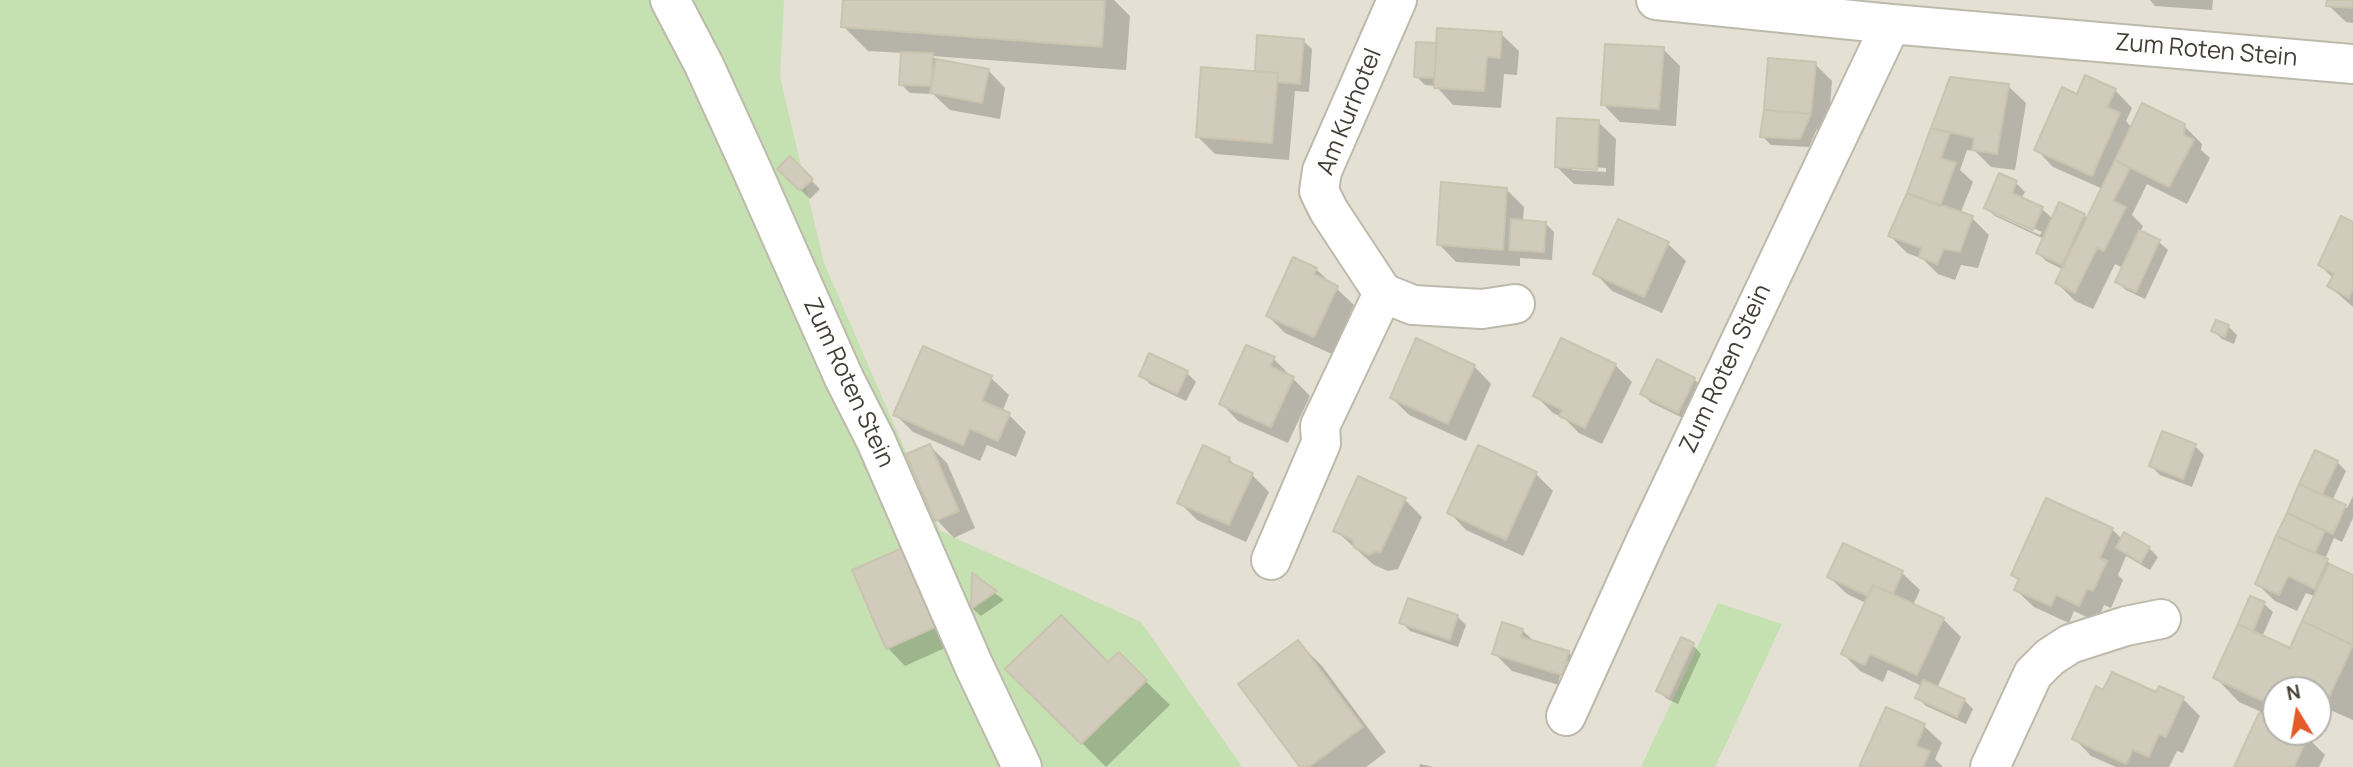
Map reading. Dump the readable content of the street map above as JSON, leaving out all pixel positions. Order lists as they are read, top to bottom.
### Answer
{
  "streets": {
    "street": ["Zum Roten Stein", "Am Kurhotel"]
  },
  "north": "top"
}
